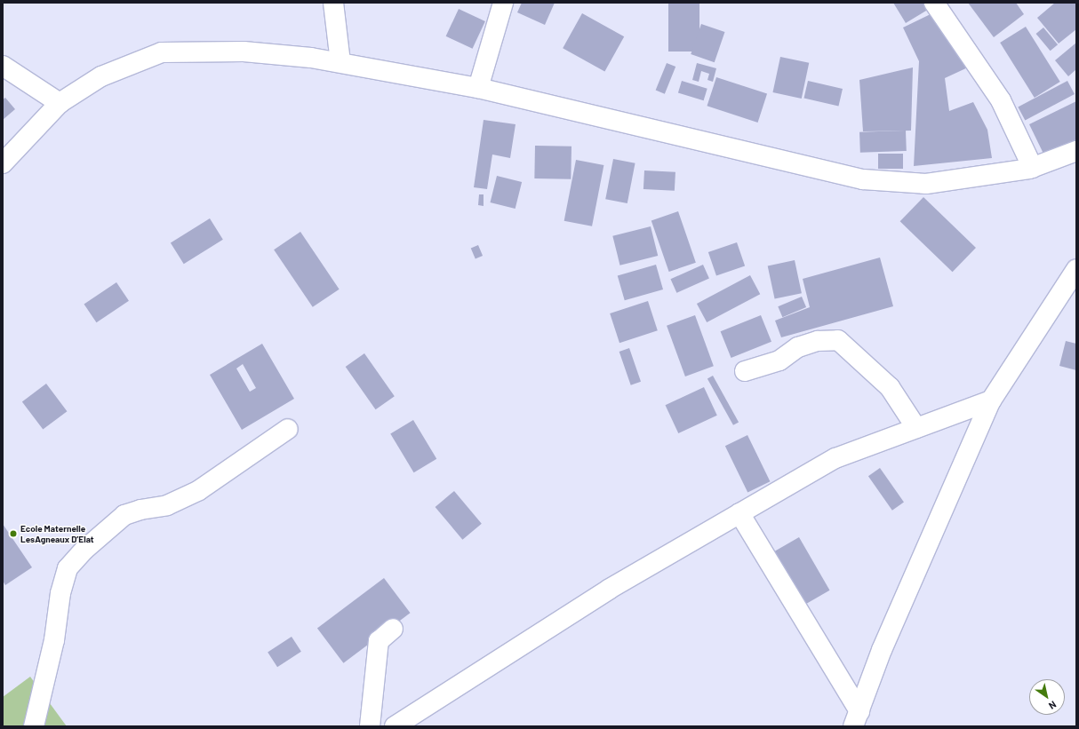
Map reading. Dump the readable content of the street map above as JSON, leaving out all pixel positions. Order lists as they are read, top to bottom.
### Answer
{
  "places": ["Ecole Maternelle LesAgneaux D’Elat"],
  "north": "bottom right"
}
